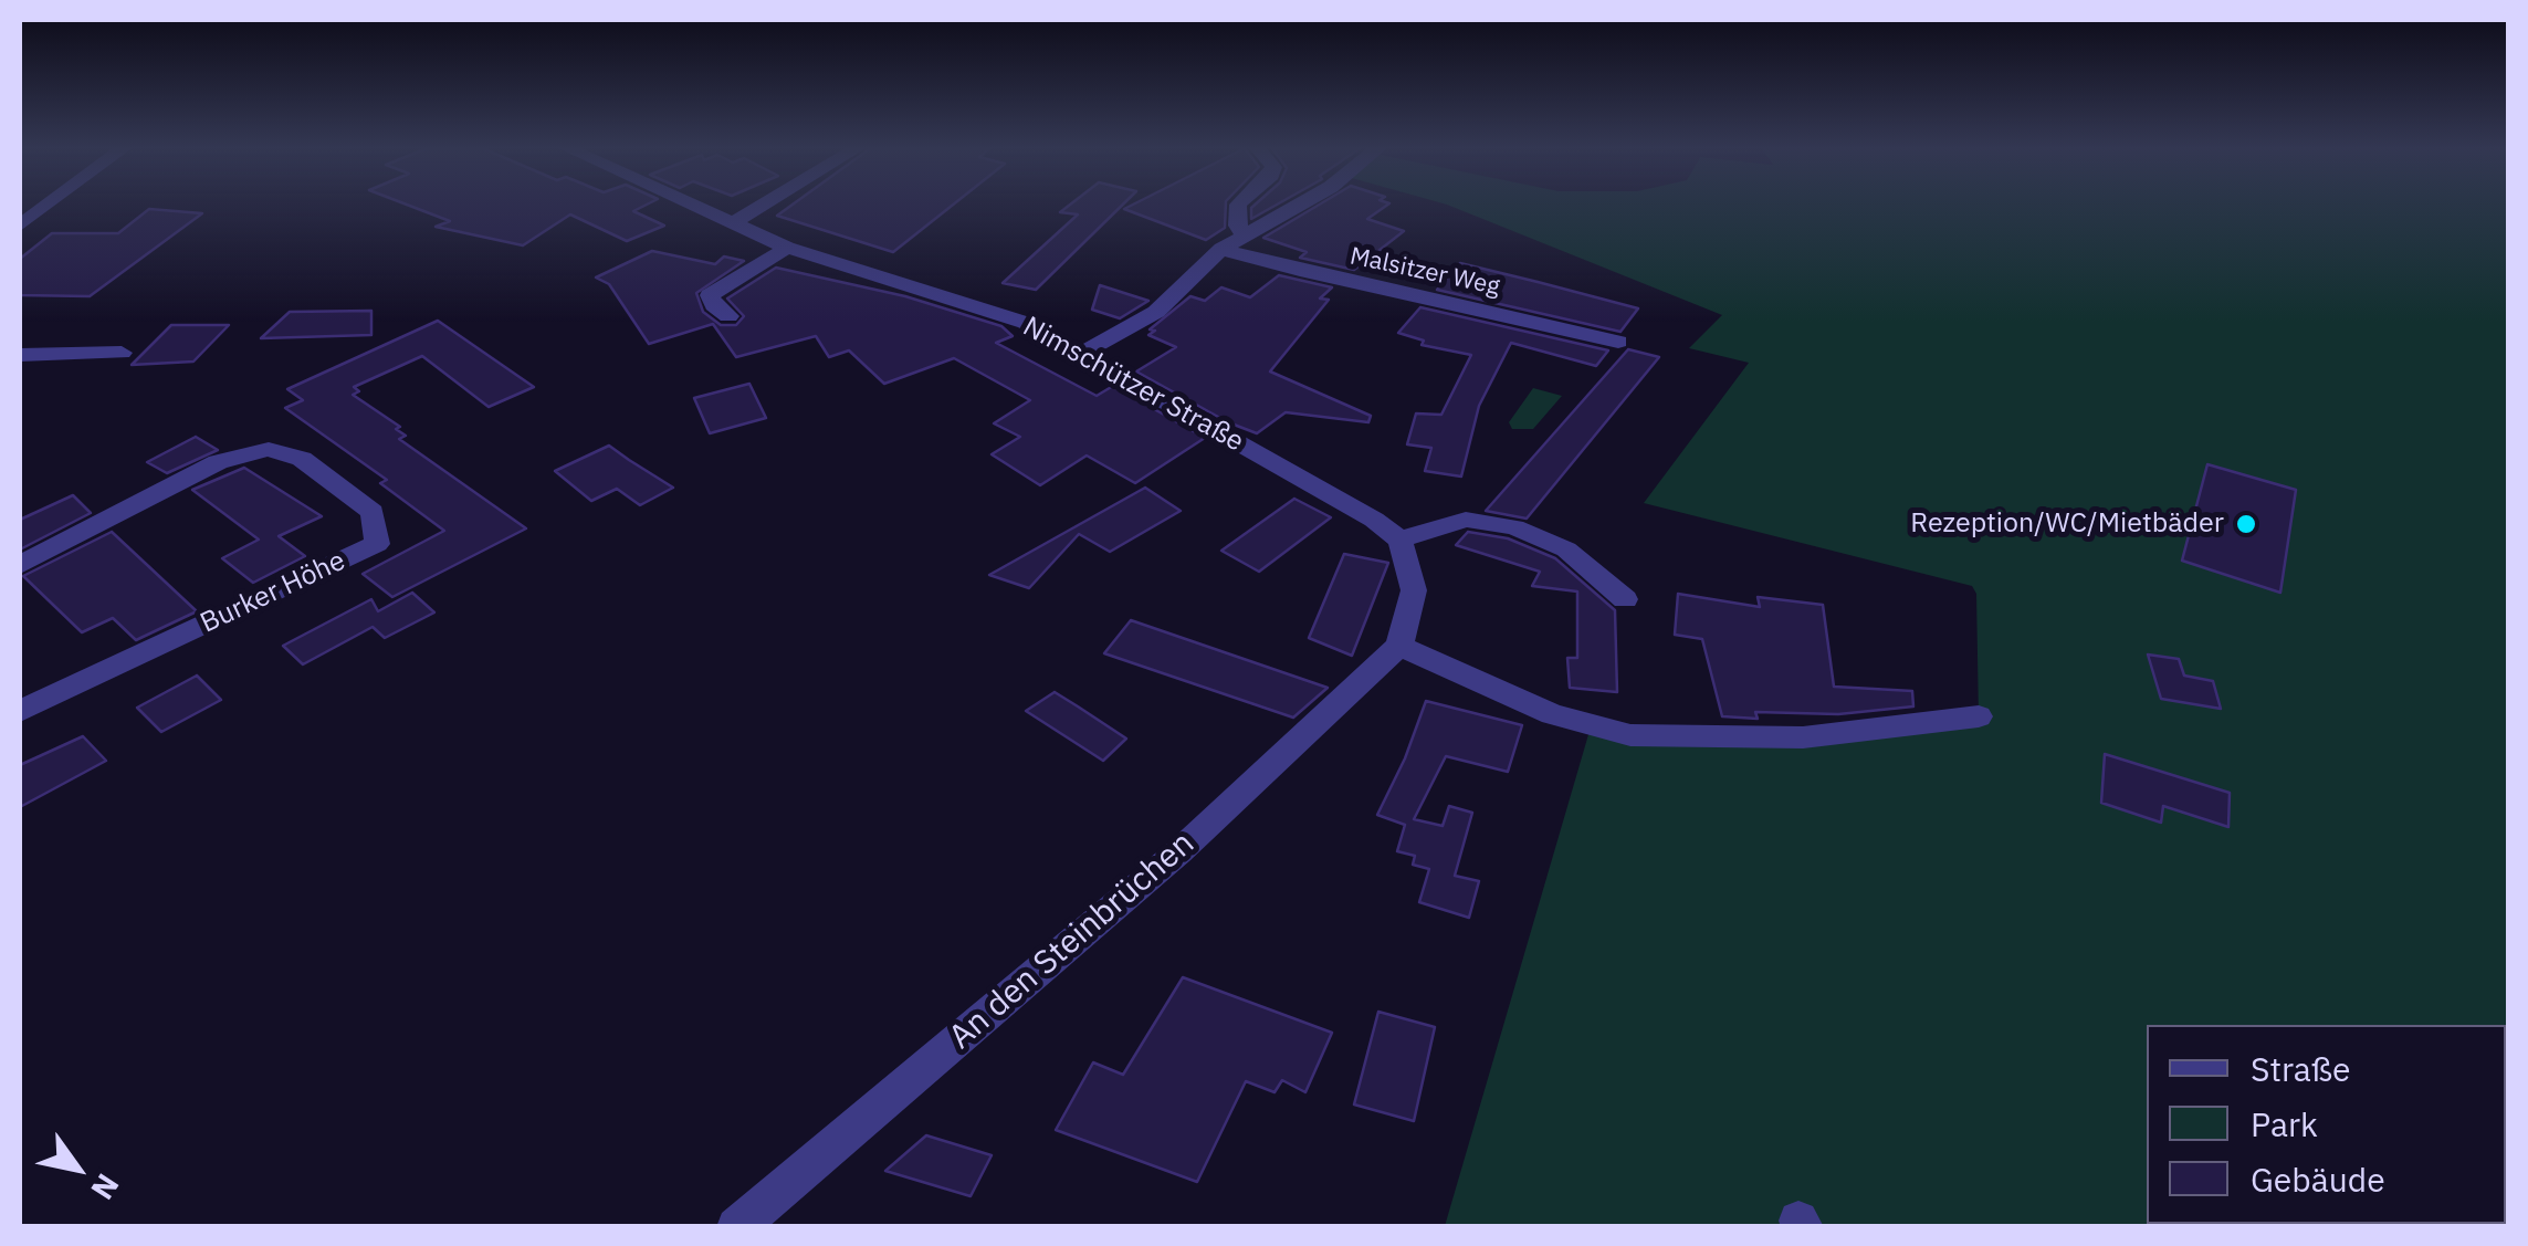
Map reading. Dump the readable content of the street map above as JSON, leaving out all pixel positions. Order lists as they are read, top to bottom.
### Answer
{
  "streets": {
    "street": [
      "Malsitzer Weg",
      "Nimschützer Straße",
      "Burker Höhe",
      "An den Steinbrüchen"
    ]
  },
  "places": ["Rezeption/WC/Mietbäder"],
  "legend": ["Straße", "Park", "Gebäude"],
  "north": "bottom right"
}
